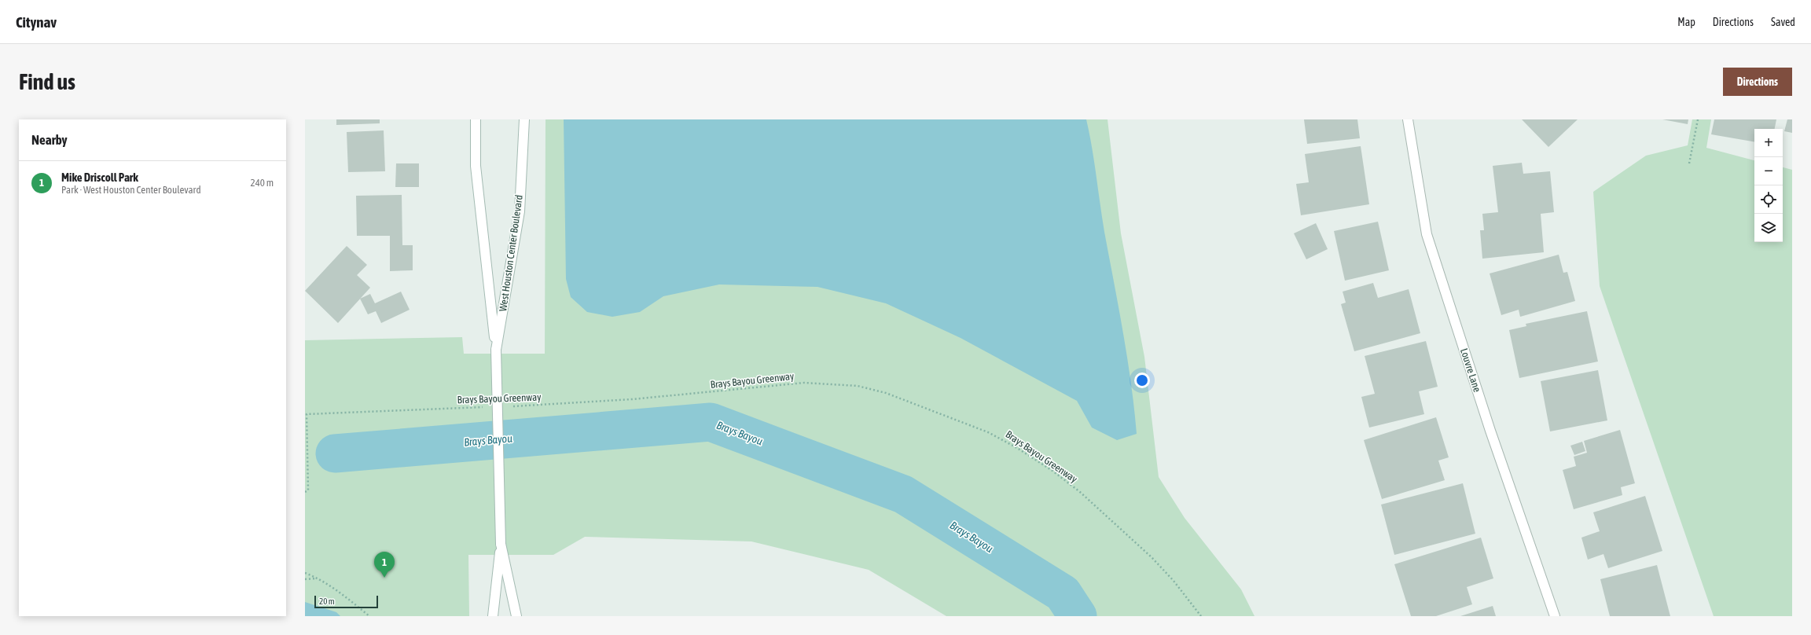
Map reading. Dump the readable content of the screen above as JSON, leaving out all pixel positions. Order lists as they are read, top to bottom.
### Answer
{
  "streets": {
    "main road": ["West Houston Center Boulevard", "Louvre Lane"],
    "path": ["Brays Bayou Greenway"]
  },
  "water": ["Brays Bayou"],
  "scale_bar": "20 m",
  "page": {
    "header": "Citynav",
    "nav": ["Map", "Directions", "Saved"],
    "buttons": "Directions",
    "title": "Find us",
    "heading": "Nearby",
    "map_buttons": ["+", "−"],
    "list": [
      {
        "mark": "1",
        "name": "Mike Driscoll Park",
        "note": "Park · West Houston Center Boulevard",
        "value": "240 m"
      }
    ],
    "pins": "1",
    "scale": "20 m"
  }
}
